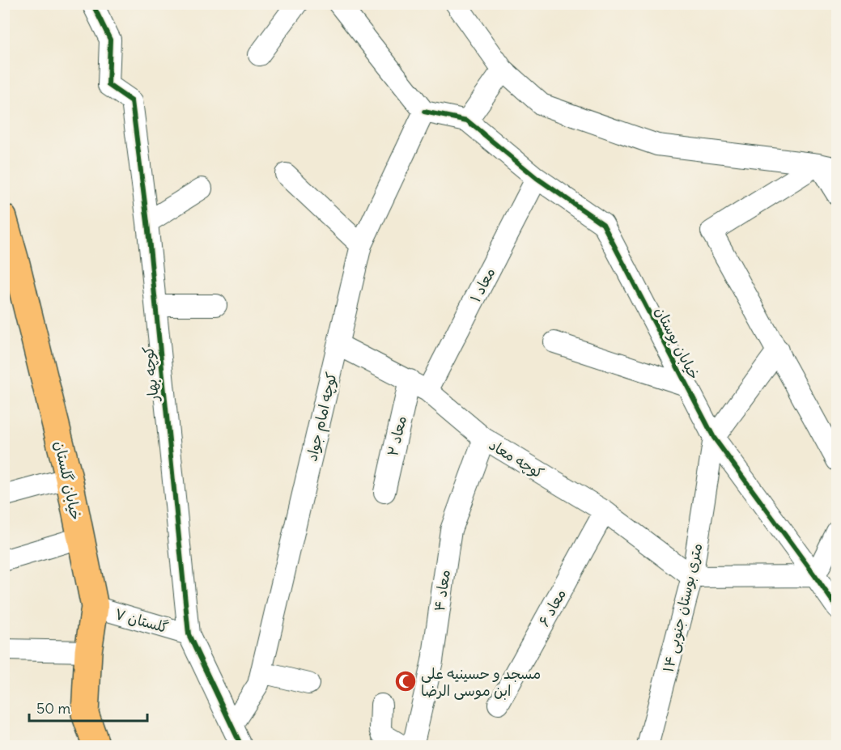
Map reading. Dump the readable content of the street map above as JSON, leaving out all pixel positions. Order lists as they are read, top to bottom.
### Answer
{
  "streets": {
    "main road": ["خیابان گلستان"],
    "street": [
      "معاد ۱",
      "خیابان بوستان",
      "کوچه بهار",
      "کوچه امام جواد",
      "معاد ۲",
      "کوچه معاد",
      "معاد ۴",
      "معاد ۶",
      "۱۴ متری بوستان جنوبی",
      "گلستان ۷"
    ]
  },
  "crossings": [
    ["معاد ۱", "خیابان بوستان"],
    ["معاد ۱", "کوچه معاد"],
    ["خیابان بوستان", "۱۴ متری بوستان جنوبی"],
    ["کوچه بهار", "کوچه امام جواد"],
    ["کوچه بهار", "گلستان ۷"],
    ["کوچه امام جواد", "کوچه معاد"],
    ["معاد ۲", "کوچه معاد"],
    ["کوچه معاد", "معاد ۴"],
    ["کوچه معاد", "معاد ۶"],
    ["کوچه معاد", "۱۴ متری بوستان جنوبی"],
    ["خیابان گلستان", "گلستان ۷"]
  ],
  "places": {
    "mosque": ["مسجد و حسینیه علی ابن موسی الرضا"]
  },
  "scale_bar": "50 m"
}
